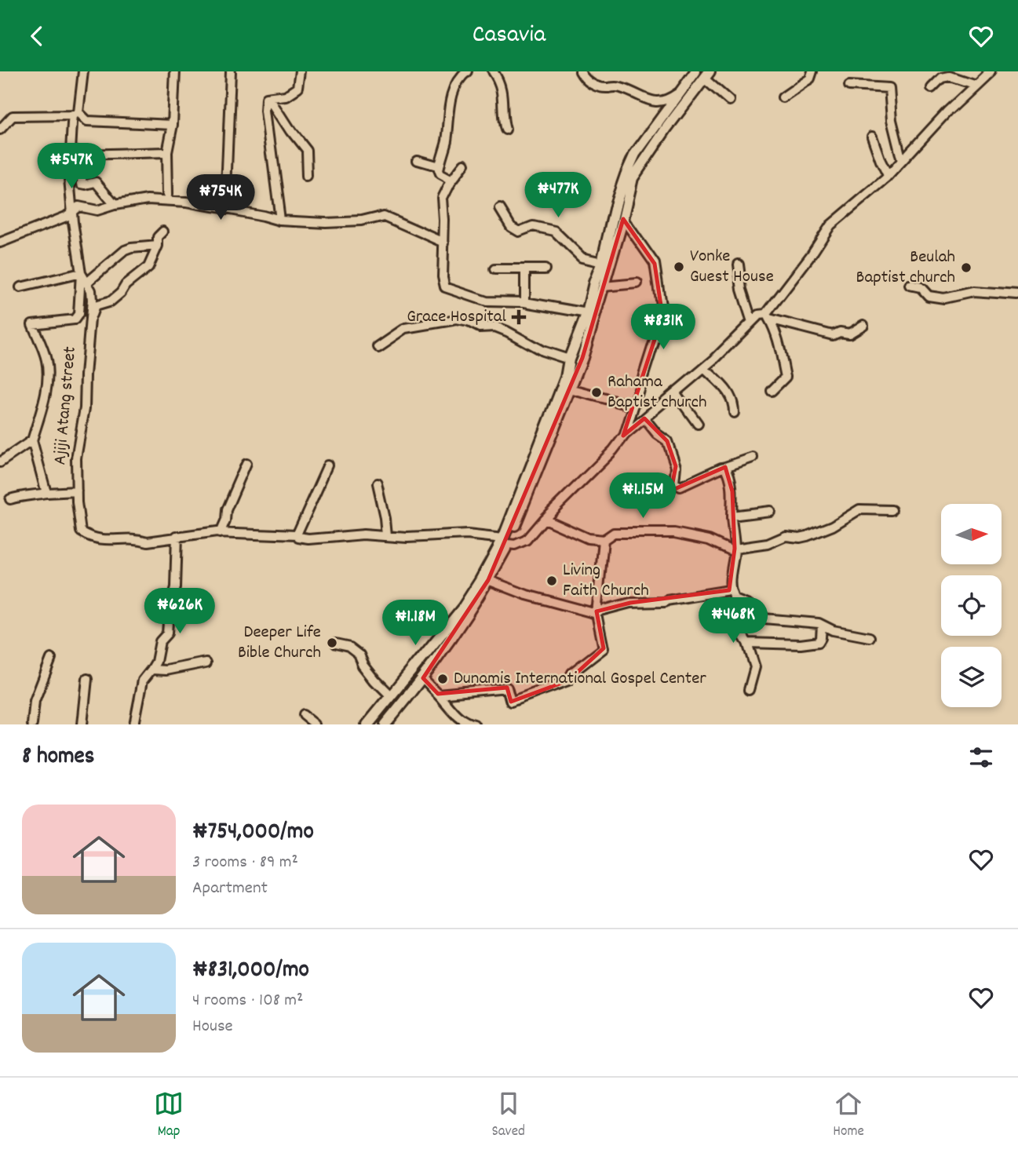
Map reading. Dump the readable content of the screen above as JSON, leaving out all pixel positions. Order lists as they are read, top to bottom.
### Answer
{
  "streets": {
    "street": ["Ajiji Atang street"]
  },
  "places": {
    "other": [
      "Vonke Guest House",
      "Beulah Baptist church",
      "Rahama Baptist church",
      "Living Faith Church",
      "Deeper Life Bible Church",
      "Dunamis International Gospel Center"
    ],
    "health": ["Grace Hospital"]
  },
  "north": "right",
  "page": {
    "header": "Casavia",
    "price": [
      "₦547K",
      "₦477K",
      "₦754K",
      "₦831K",
      "₦1.15M",
      "₦626K",
      "₦468K",
      "₦1.18M"
    ],
    "heading": "8 homes",
    "list": [
      {
        "name": "₦754,000/mo",
        "note": "3 rooms · 89 m² · Apartment"
      },
      {
        "name": "₦831,000/mo",
        "note": "4 rooms · 108 m² · House"
      }
    ],
    "tabs": ["Map", "Saved", "Home"]
  }
}
